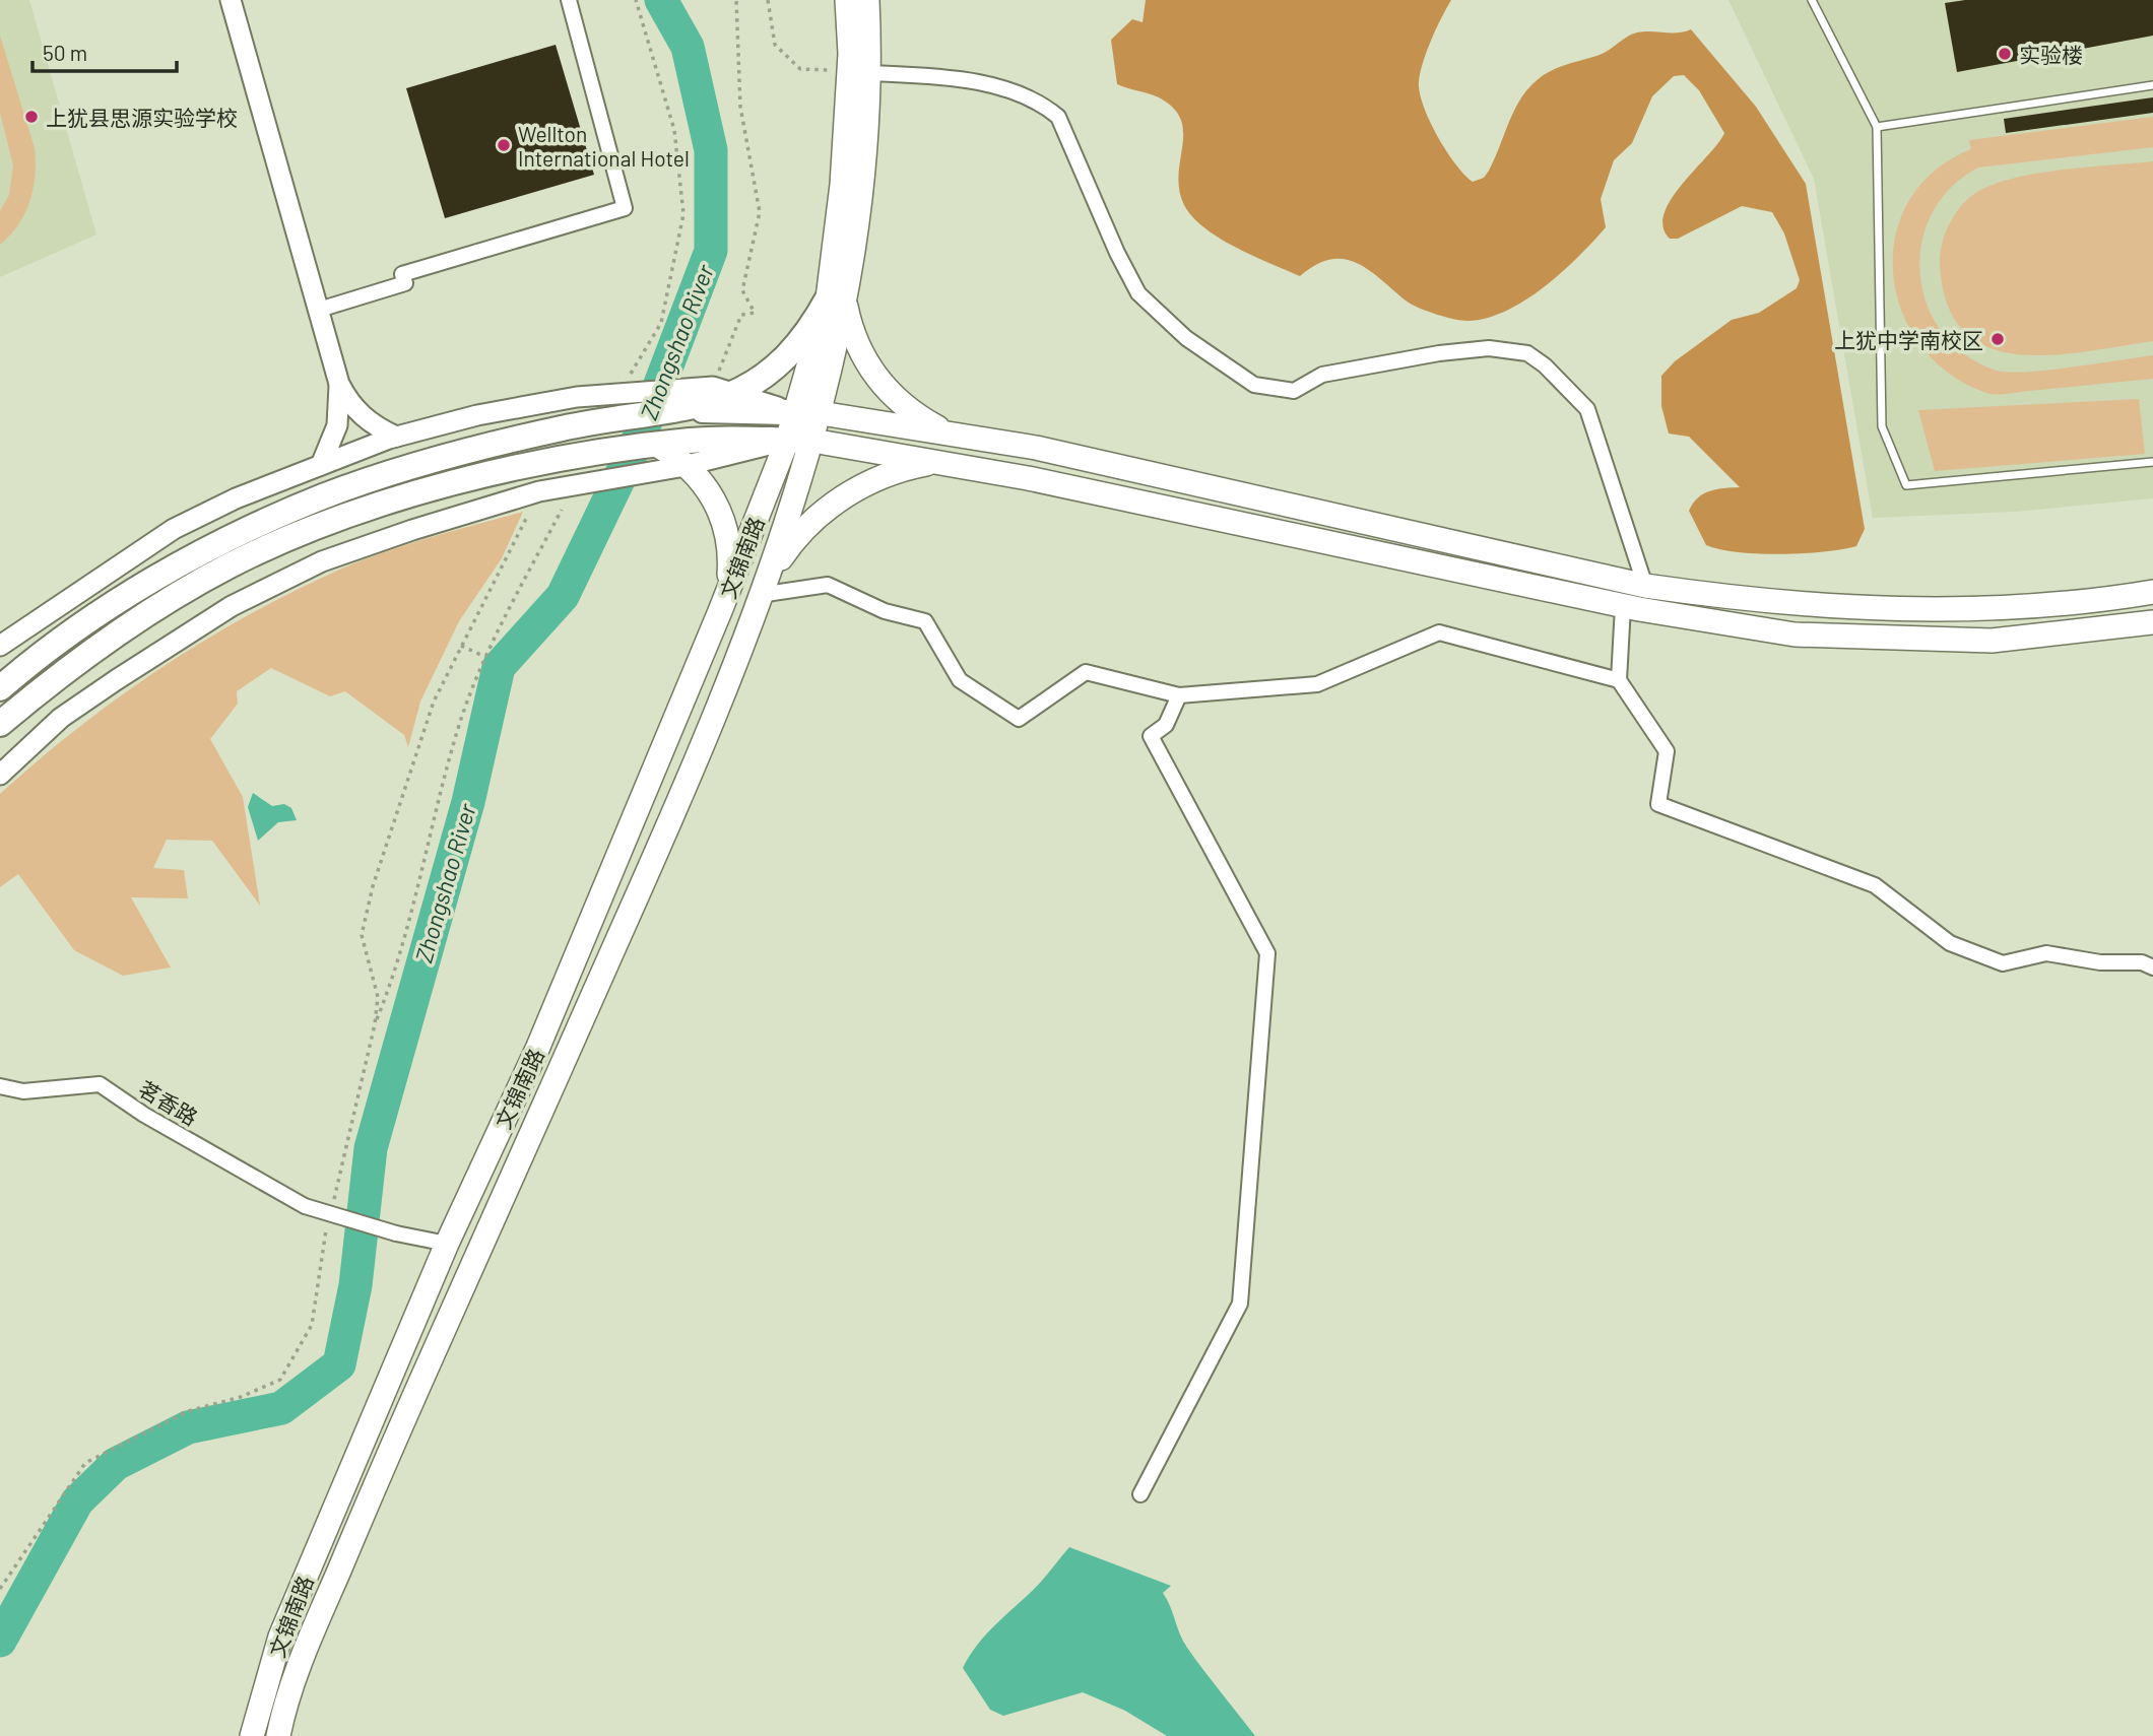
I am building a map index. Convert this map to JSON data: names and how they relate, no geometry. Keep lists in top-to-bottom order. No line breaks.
{"streets":{"main road":["文锦南路"],"street":["茗香路"]},"crossings":[["文锦南路","茗香路"]],"water":["Zhongshao River"],"places":["实验楼","上犹县思源实验学校","Wellton International Hotel","上犹中学南校区"],"scale_bar":"50 m"}
